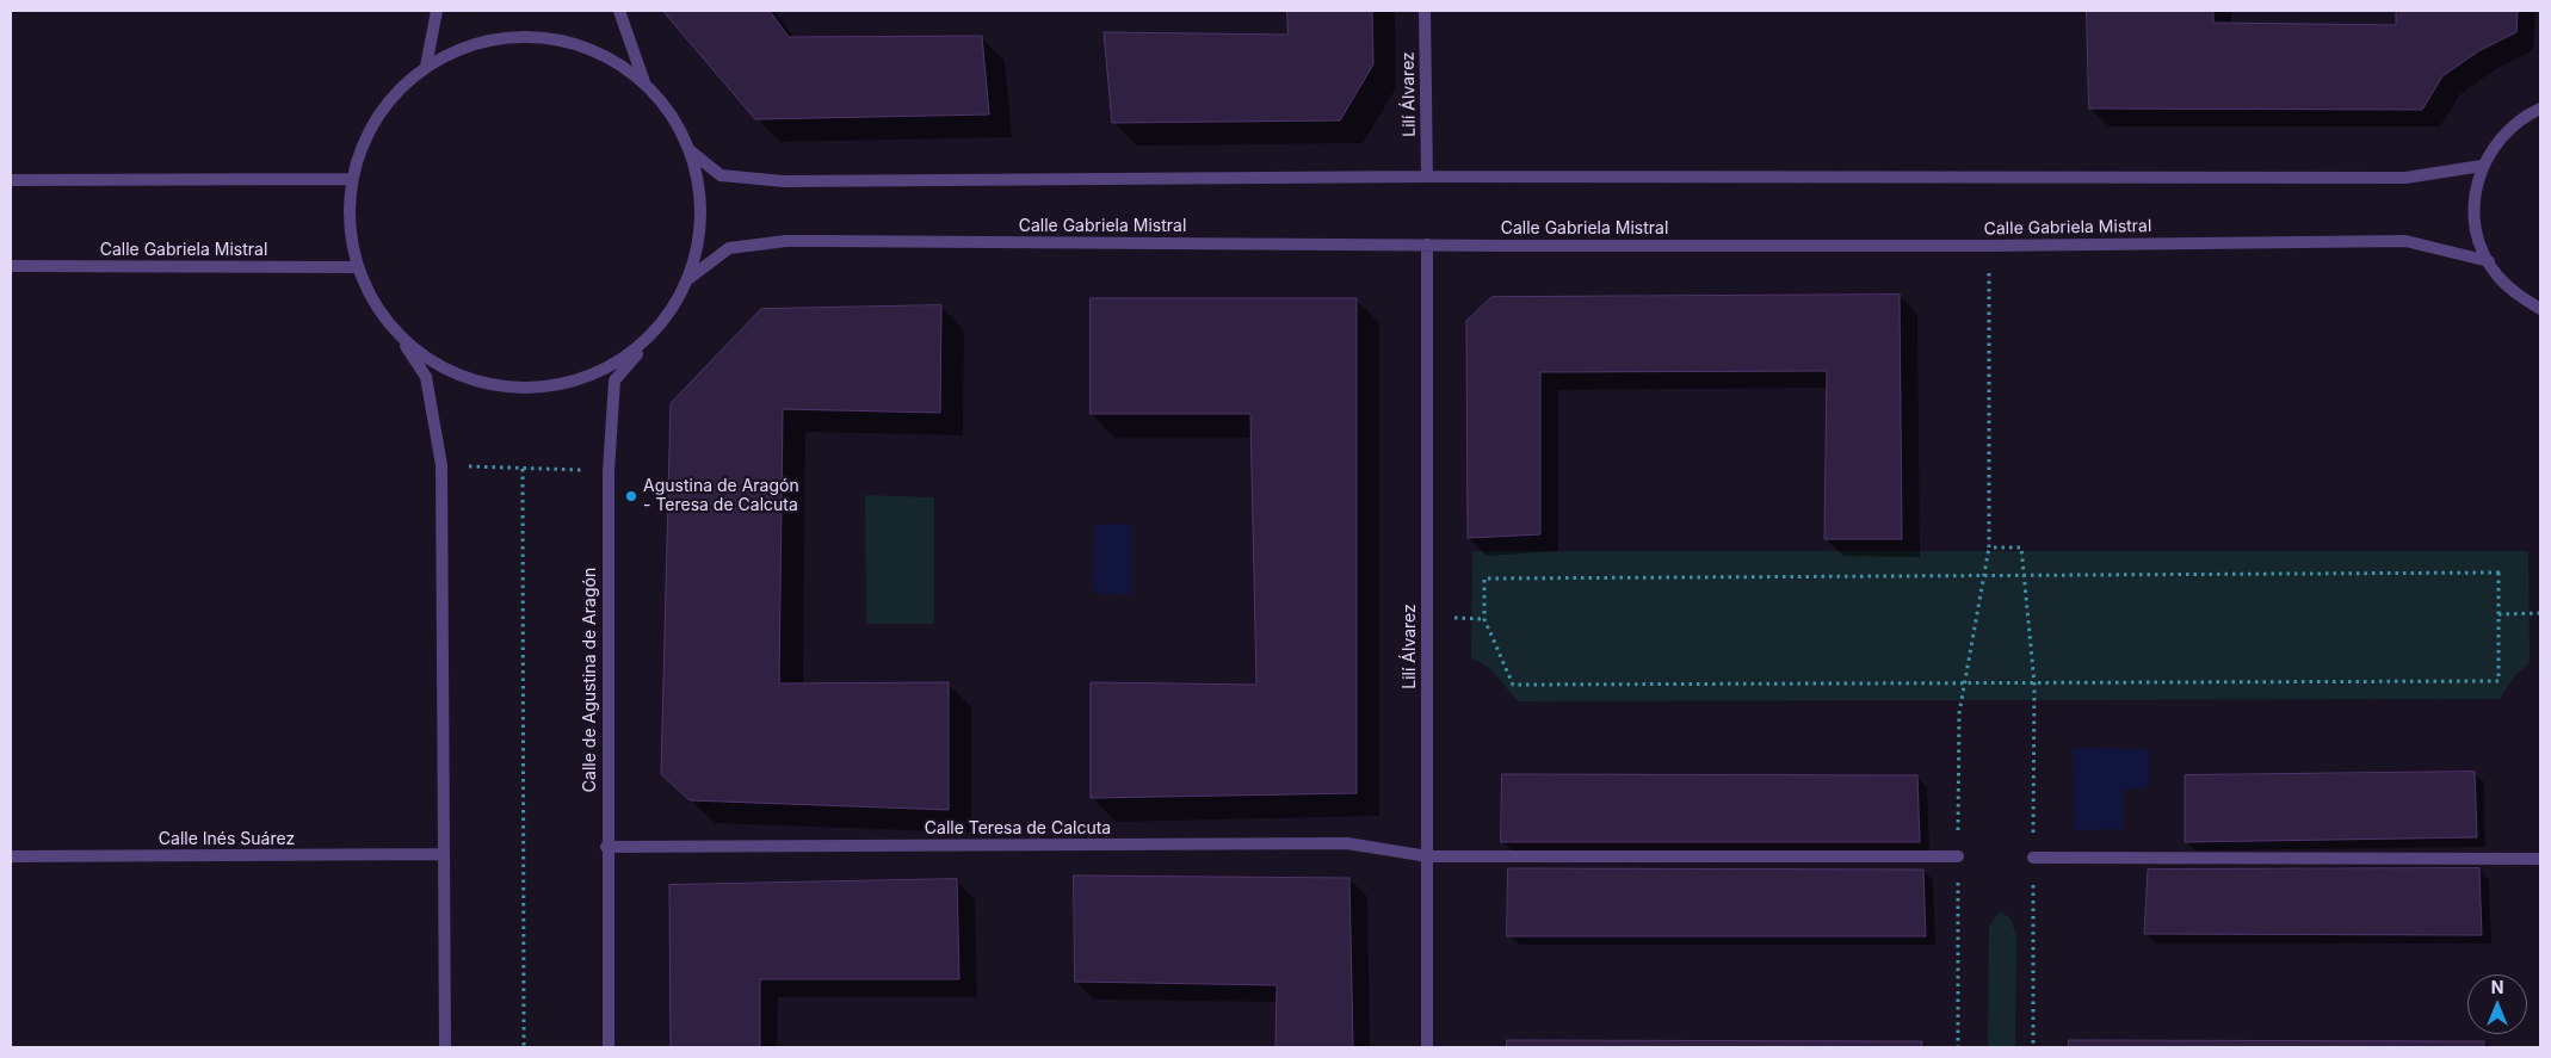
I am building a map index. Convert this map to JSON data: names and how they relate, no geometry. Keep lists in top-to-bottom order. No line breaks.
{"streets":{"street":["Lilí Álvarez","Calle Gabriela Mistral","Calle de Agustina de Aragón","Calle Teresa de Calcuta","Calle Inés Suárez"]},"crossings":[["Lilí Álvarez","Calle Gabriela Mistral"],["Lilí Álvarez","Calle Teresa de Calcuta"],["Calle de Agustina de Aragón","Calle Teresa de Calcuta"]],"places":["Agustina de Aragón - Teresa de Calcuta"],"north":"top"}
